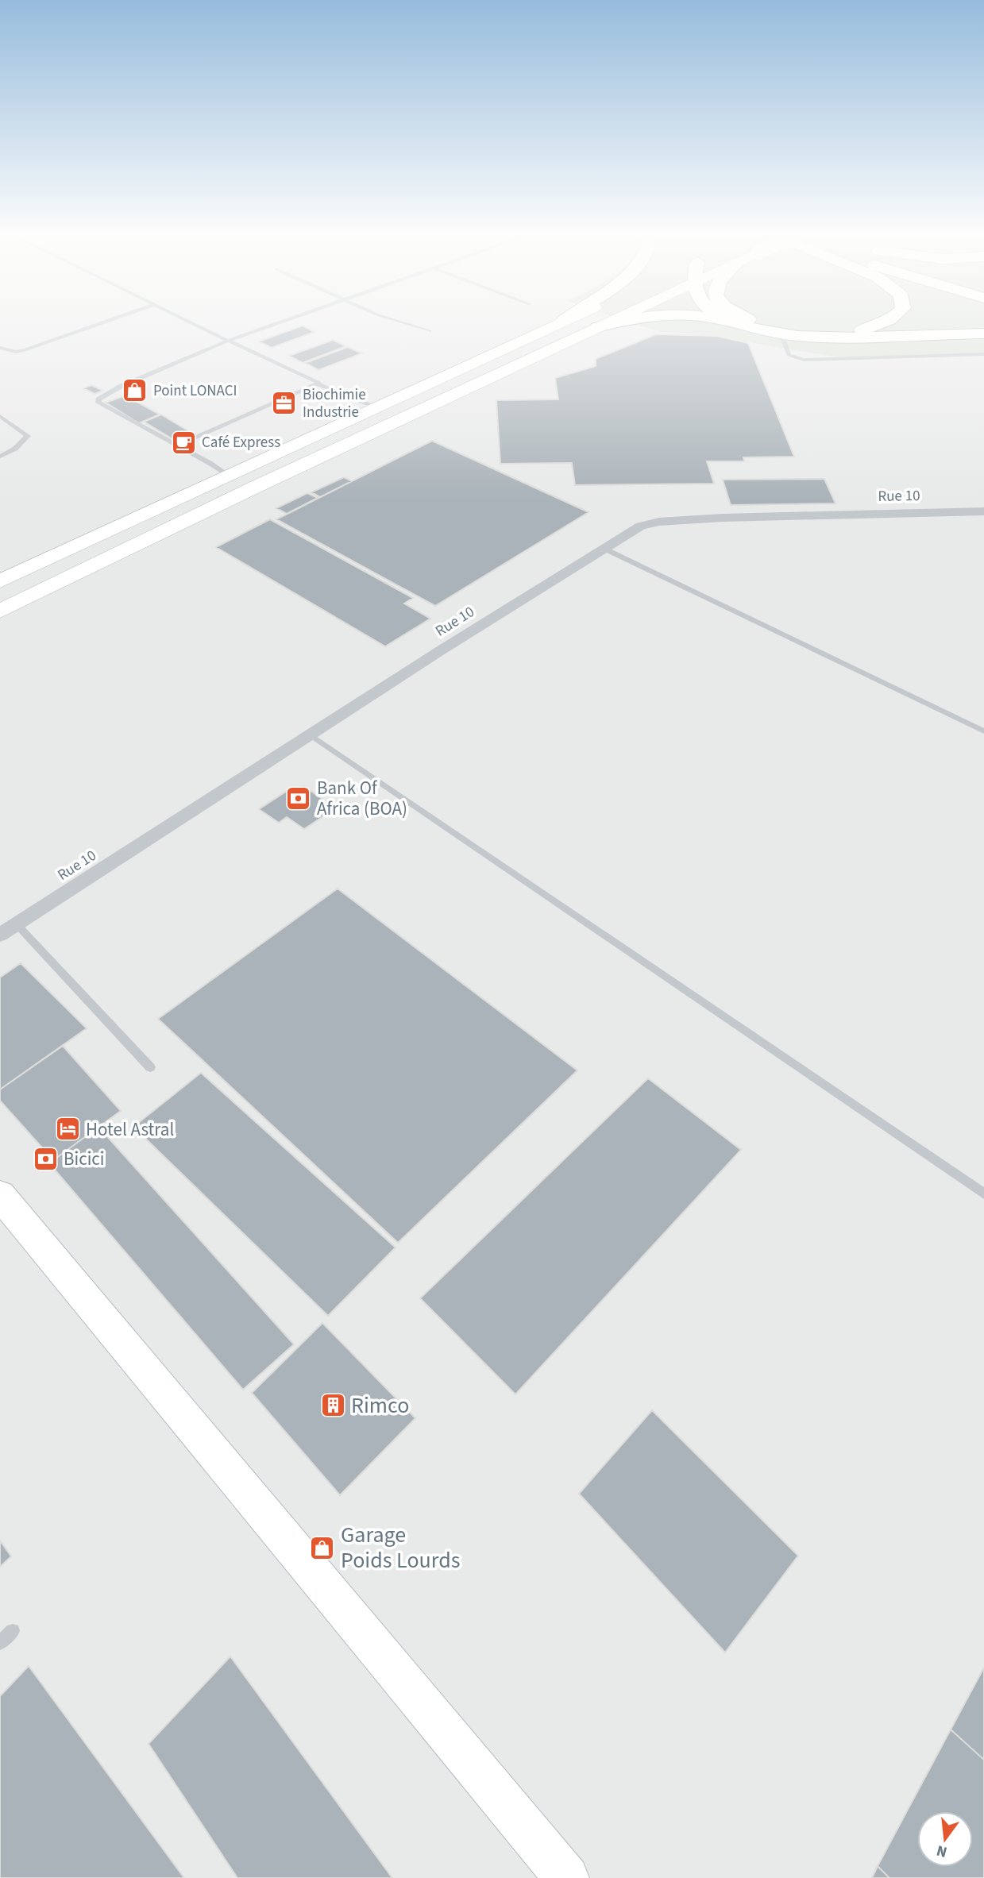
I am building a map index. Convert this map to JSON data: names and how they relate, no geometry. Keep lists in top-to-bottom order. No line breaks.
{"streets":{"street":["Rue 10"]},"places":{"shop":["Point LONACI","Garage Poids Lourds"],"office":["Biochimie Industrie"],"cafe":["Café Express"],"bank":["Bank Of Africa (BOA)","Bicici"],"hotel":["Hotel Astral"],"building":["Rimco"]},"north":"bottom"}
